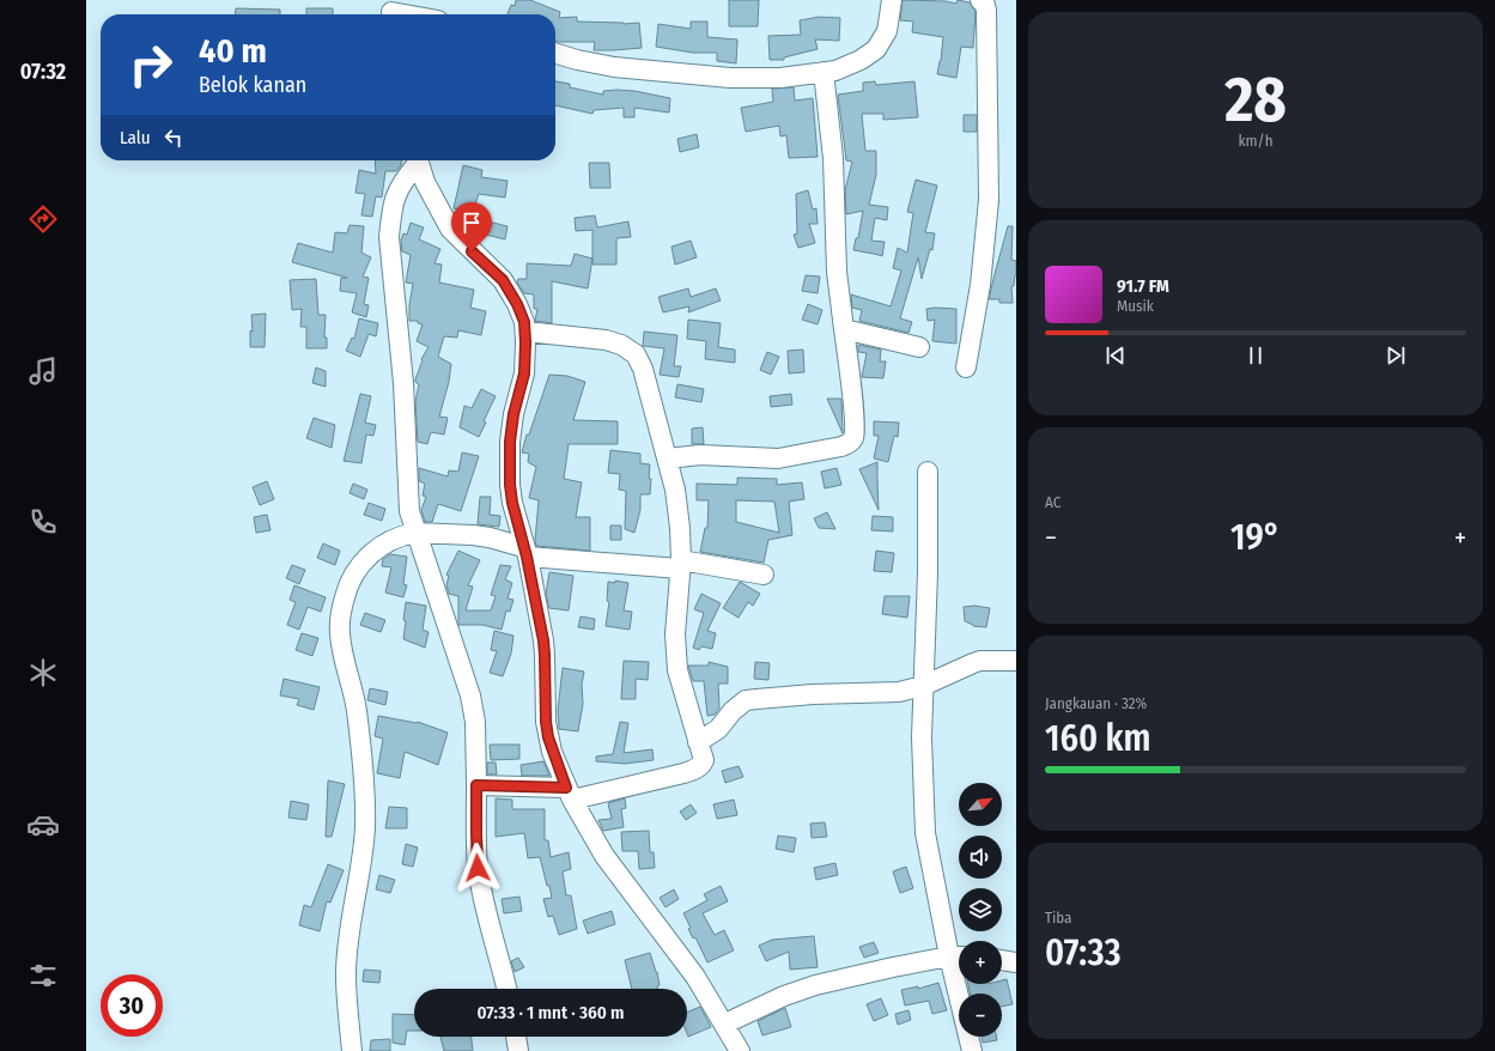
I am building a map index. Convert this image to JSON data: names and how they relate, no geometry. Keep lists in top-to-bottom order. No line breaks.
{"north":"top right","page":{"tabs":"07:32","tile":[["28","km/h"],"AC",["Jangkauan · 32%","160 km"],["Tiba","07:33"]],"turn":["40 m","Belok kanan"],"then":"Lalu","song":["91.7 FM","Musik"],"heat":["−","19°","+"],"map_buttons":["+","−"],"limit":"30","trip":"07:33 · 1 mnt · 360 m"}}
